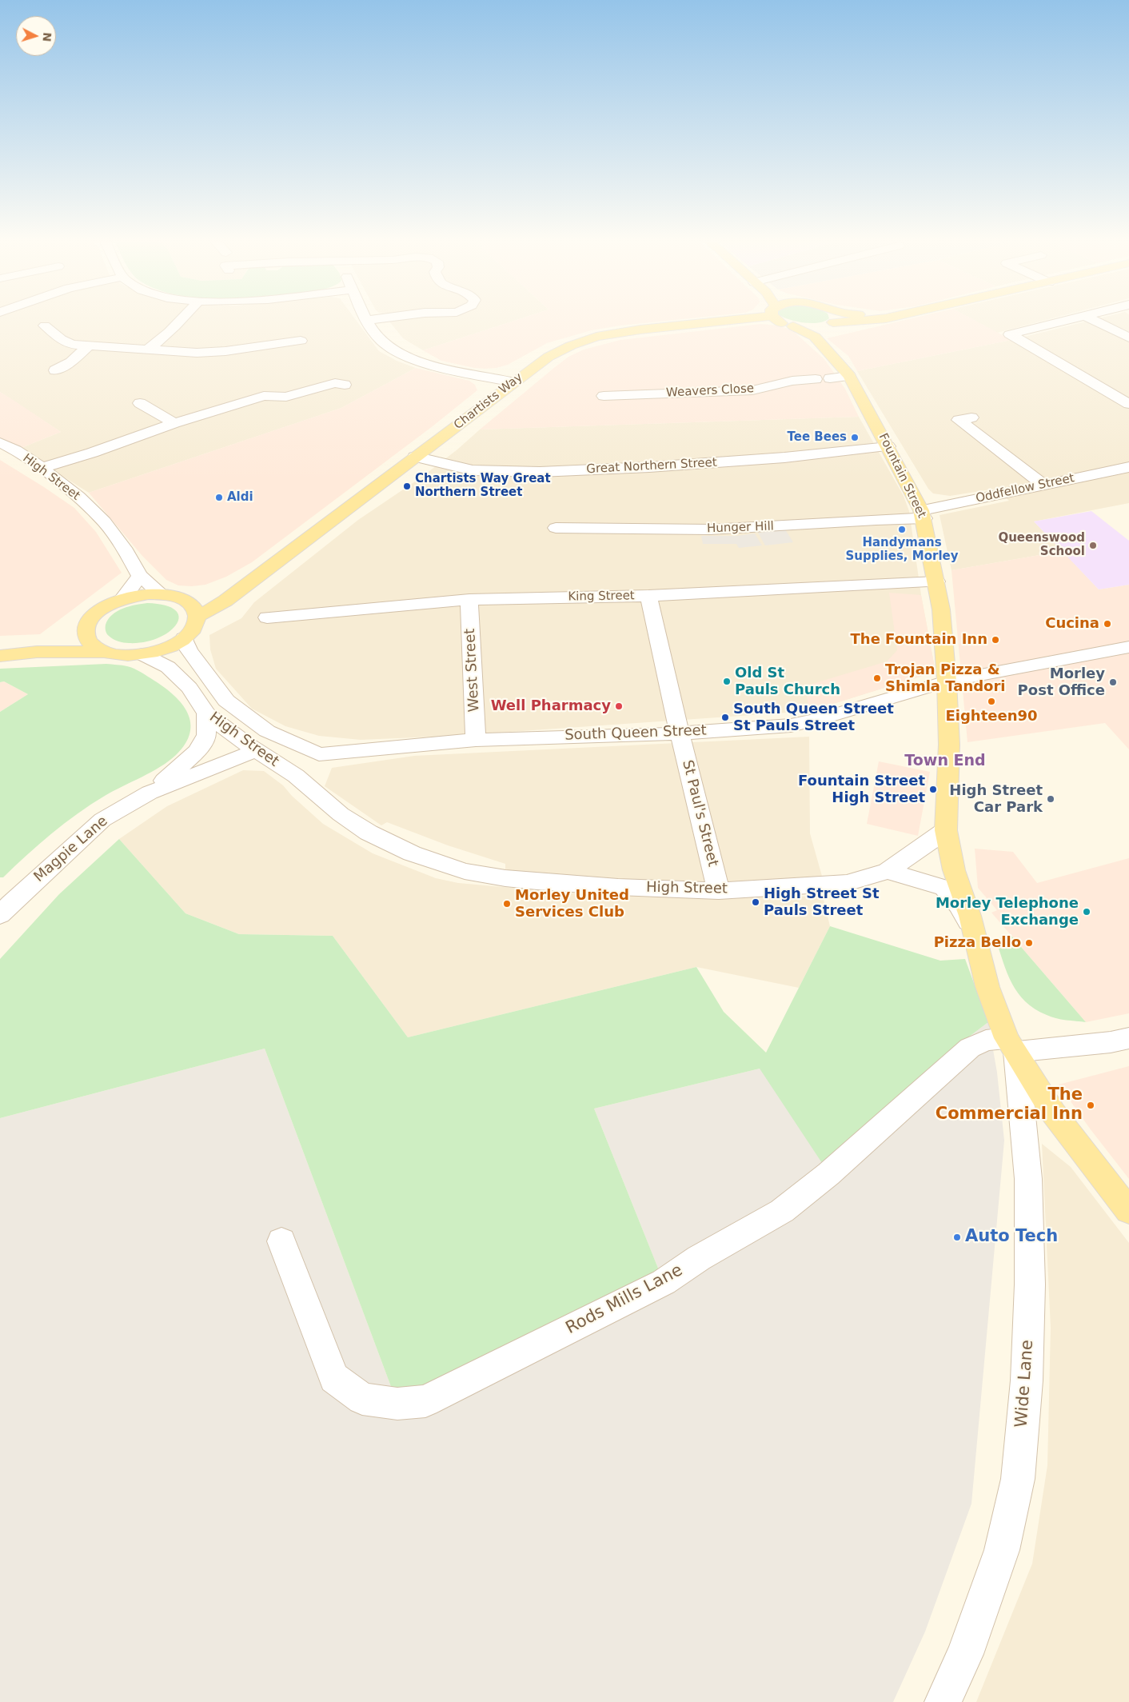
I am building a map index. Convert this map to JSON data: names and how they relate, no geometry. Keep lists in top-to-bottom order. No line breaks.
{"streets":{"main road":["Chartists Way","Fountain Street"],"street":["Weavers Close","Great Northern Street","High Street","Oddfellow Street","Hunger Hill","King Street","West Street","South Queen Street","St Paul's Street","Magpie Lane","Rods Mills Lane","Wide Lane"]},"crossings":[["Chartists Way","Great Northern Street"],["Chartists Way","High Street"],["Great Northern Street","Fountain Street"],["Fountain Street","High Street"],["Fountain Street","Oddfellow Street"],["Fountain Street","Hunger Hill"],["Fountain Street","King Street"],["Fountain Street","South Queen Street"],["Fountain Street","Rods Mills Lane"],["Fountain Street","Wide Lane"],["High Street","South Queen Street"],["High Street","St Paul's Street"],["High Street","Magpie Lane"],["Oddfellow Street","Hunger Hill"],["King Street","West Street"],["King Street","St Paul's Street"],["West Street","South Queen Street"],["South Queen Street","St Paul's Street"],["Rods Mills Lane","Wide Lane"]],"districts":["Town End"],"places":["Tee Bees","Chartists Way Great Northern Street","Aldi","Handymans Supplies, Morley","Queenswood School","Cucina","The Fountain Inn","Trojan Pizza & Shimla Tandori","Old St Pauls Church","Morley Post Office","Eighteen90","Well Pharmacy","South Queen Street St Pauls Street","Fountain Street High Street","High Street Car Park","High Street St Pauls Street","Morley United Services Club","Morley Telephone Exchange","Pizza Bello","The Commercial Inn","Auto Tech"],"north":"right"}
